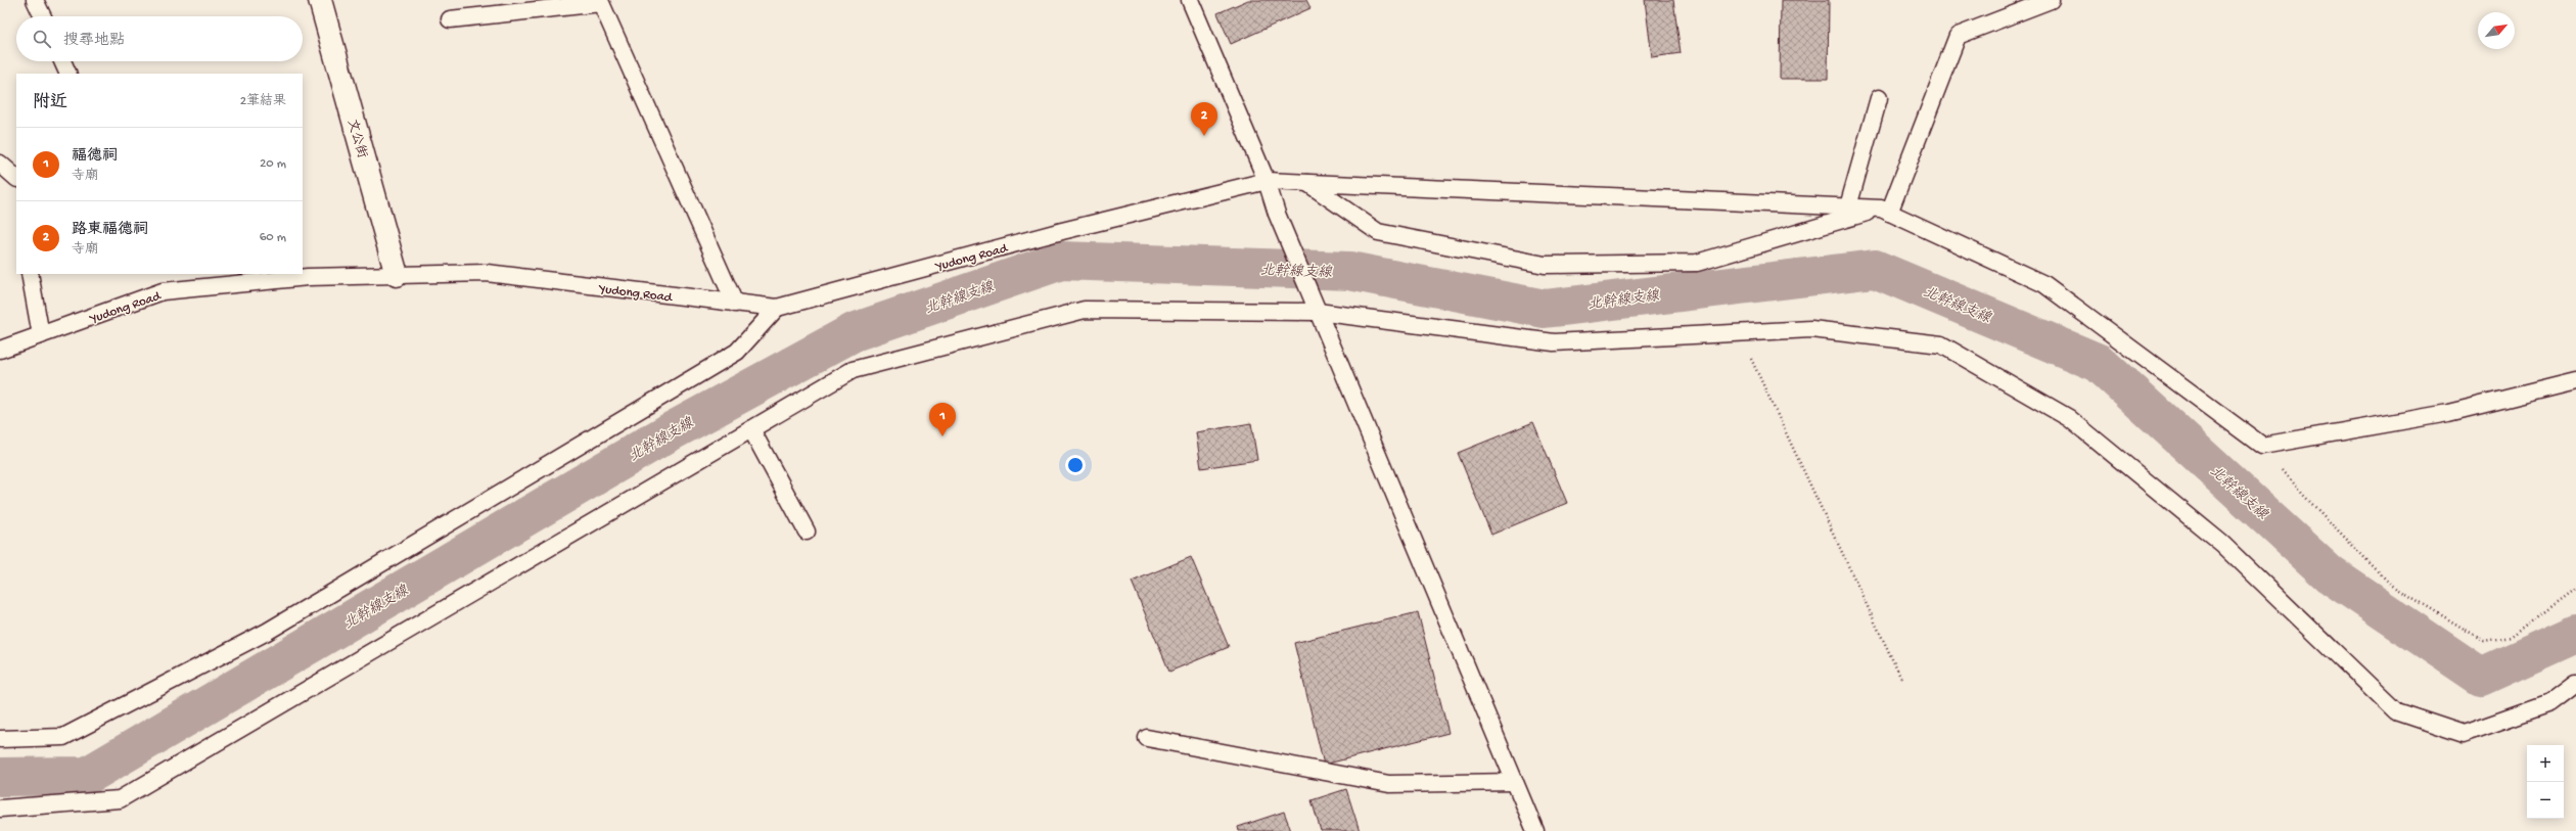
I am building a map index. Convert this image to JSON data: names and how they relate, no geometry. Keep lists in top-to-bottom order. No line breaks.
{"streets":{"street":["文公街"],"lane":["Yudong Road"]},"crossings":[["文公街","Yudong Road"]],"water":["北幹線支線"],"north":"top right","page":{"search":"搜尋地點","heading":["附近","2筆結果"],"pins":["2","1"],"list":[{"mark":"1","name":"福德祠","note":"寺廟","value":"20 m"},{"mark":"2","name":"路東福德祠","note":"寺廟","value":"60 m"}],"map_buttons":["+","−"]}}
